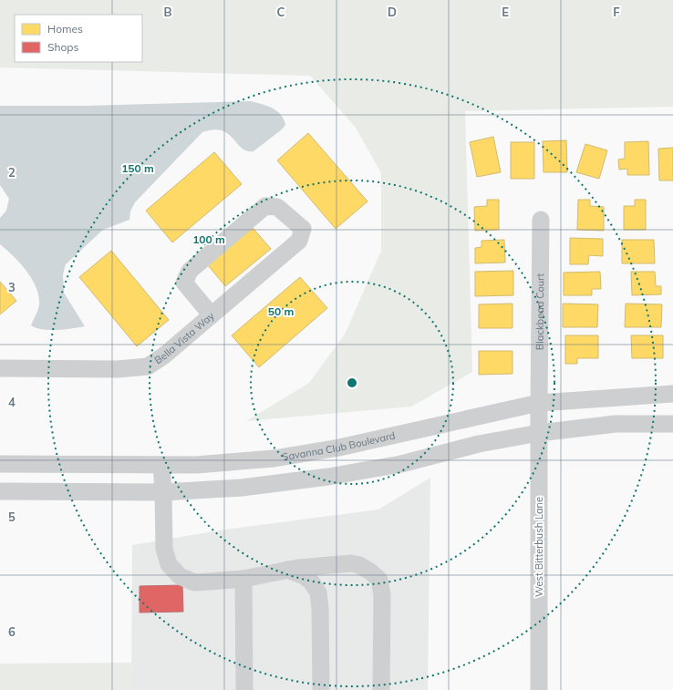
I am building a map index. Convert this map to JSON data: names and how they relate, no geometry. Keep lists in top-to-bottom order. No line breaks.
{"streets":{"street":["Blackbead Court","Bella Vista Way","Savanna Club Boulevard","West Bitterbush Lane"]},"crossings":[["Blackbead Court","Savanna Club Boulevard"],["Blackbead Court","West Bitterbush Lane"],["Savanna Club Boulevard","West Bitterbush Lane"]],"legend":["Homes","Shops"],"grid":{"columns":["B","C","D","E","F"],"rows":["2","3","4","5","6"]},"rings":["150 m","100 m","50 m"]}
